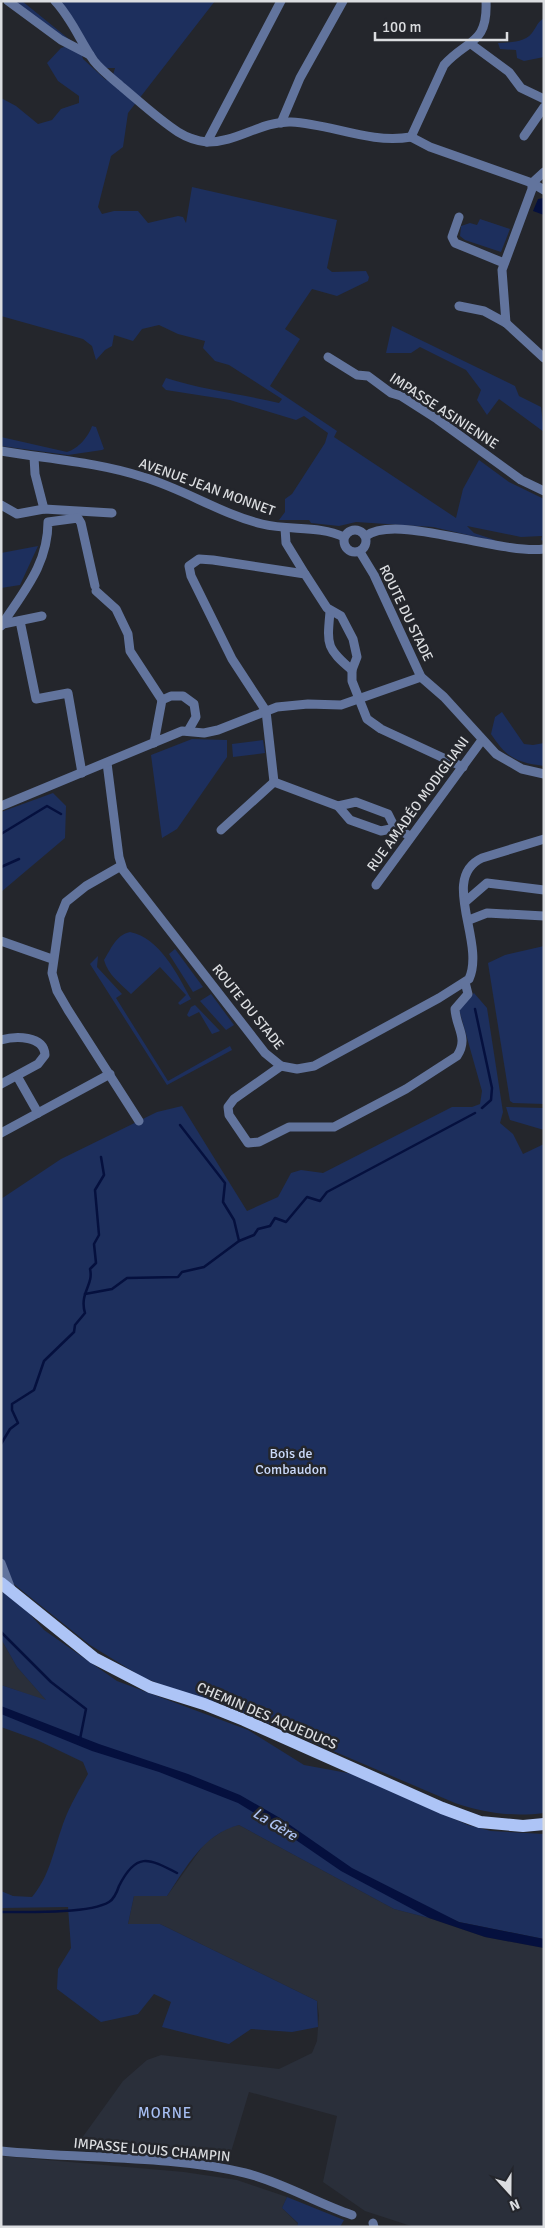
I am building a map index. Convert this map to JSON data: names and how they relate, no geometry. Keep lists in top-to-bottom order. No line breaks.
{"streets":{"main road":["CHEMIN DES AQUEDUCS"],"street":["IMPASSE ASINIENNE","AVENUE JEAN MONNET","ROUTE DU STADE","RUE AMADÉO MODIGLIANI","IMPASSE LOUIS CHAMPIN"]},"crossings":[["AVENUE JEAN MONNET","ROUTE DU STADE"],["ROUTE DU STADE","RUE AMADÉO MODIGLIANI"]],"districts":["MORNE"],"water":["La Gère"],"parks":["Bois de Combaudon"],"scale_bar":"100 m","north":"bottom"}
